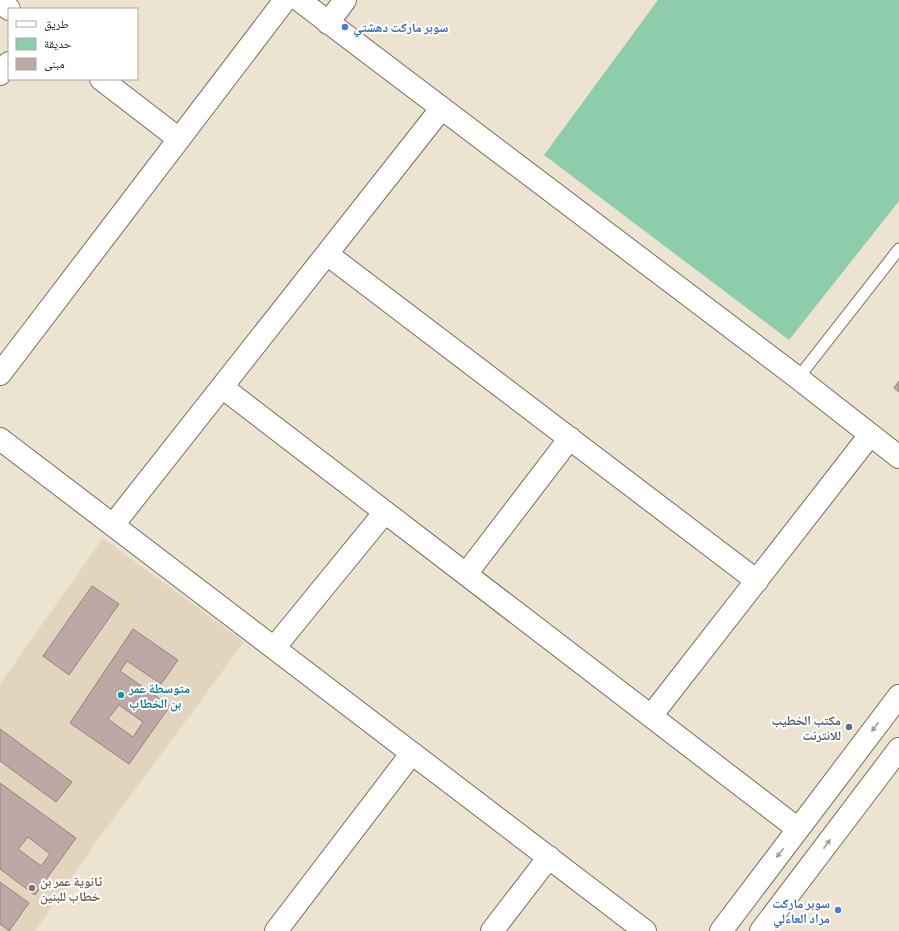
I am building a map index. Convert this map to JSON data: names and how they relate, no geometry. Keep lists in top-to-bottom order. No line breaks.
{"places":["سوبر ماركت دهشتي","متوسطة عمر بن الخطاب","مكتب الخطيب للانترنت","ثانوية عمر بن خطاب للبنين","سوبر ماركت مراد العاءلي"],"legend":["طريق","حديقة","مبنى"]}
